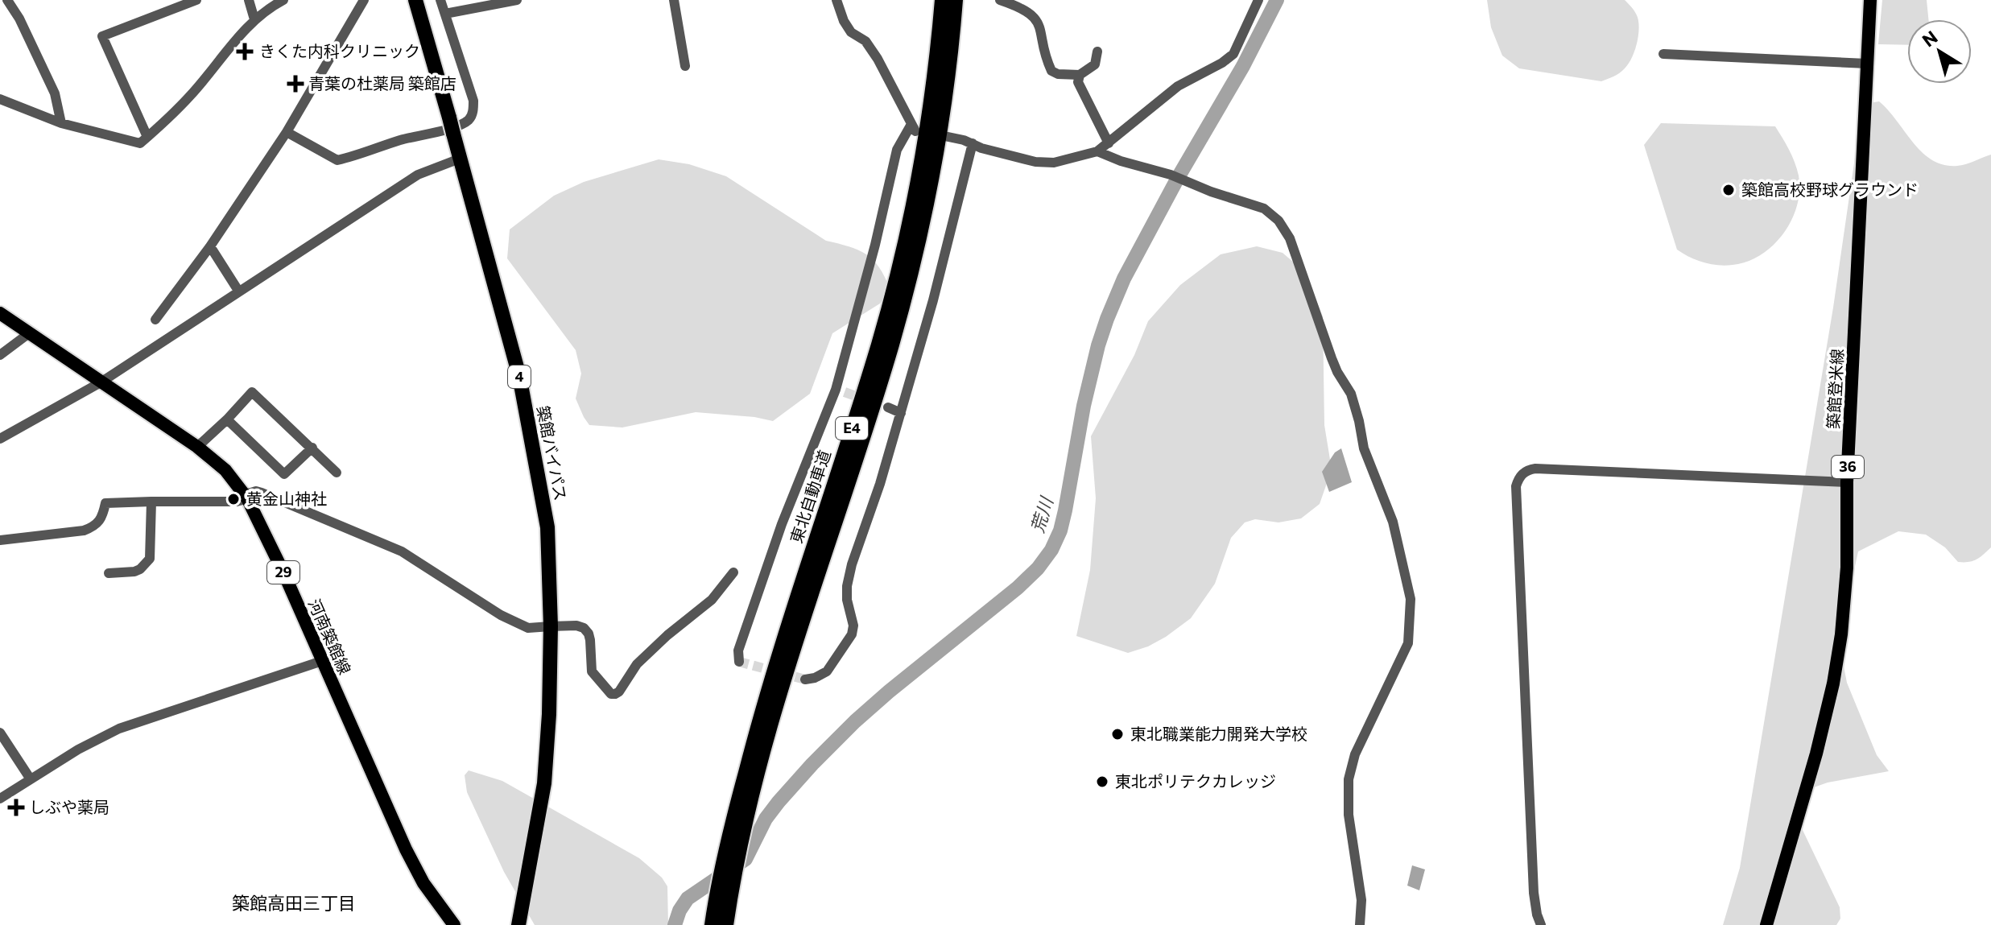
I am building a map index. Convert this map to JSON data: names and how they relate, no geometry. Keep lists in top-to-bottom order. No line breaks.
{"streets":{"highway":["4","E4","築館バイパス","東北自動車道"],"main road":["築館登米線","36","29","河南築館線"]},"districts":["築館高田三丁目"],"water":["荒川"],"places":{"health":["きくた内科クリニック","青葉の杜薬局 築館店","しぶや薬局"],"other":["築館高校野球グラウンド","黄金山神社","東北職業能力開発大学校","東北ポリテクカレッジ"]},"north":"top left"}
